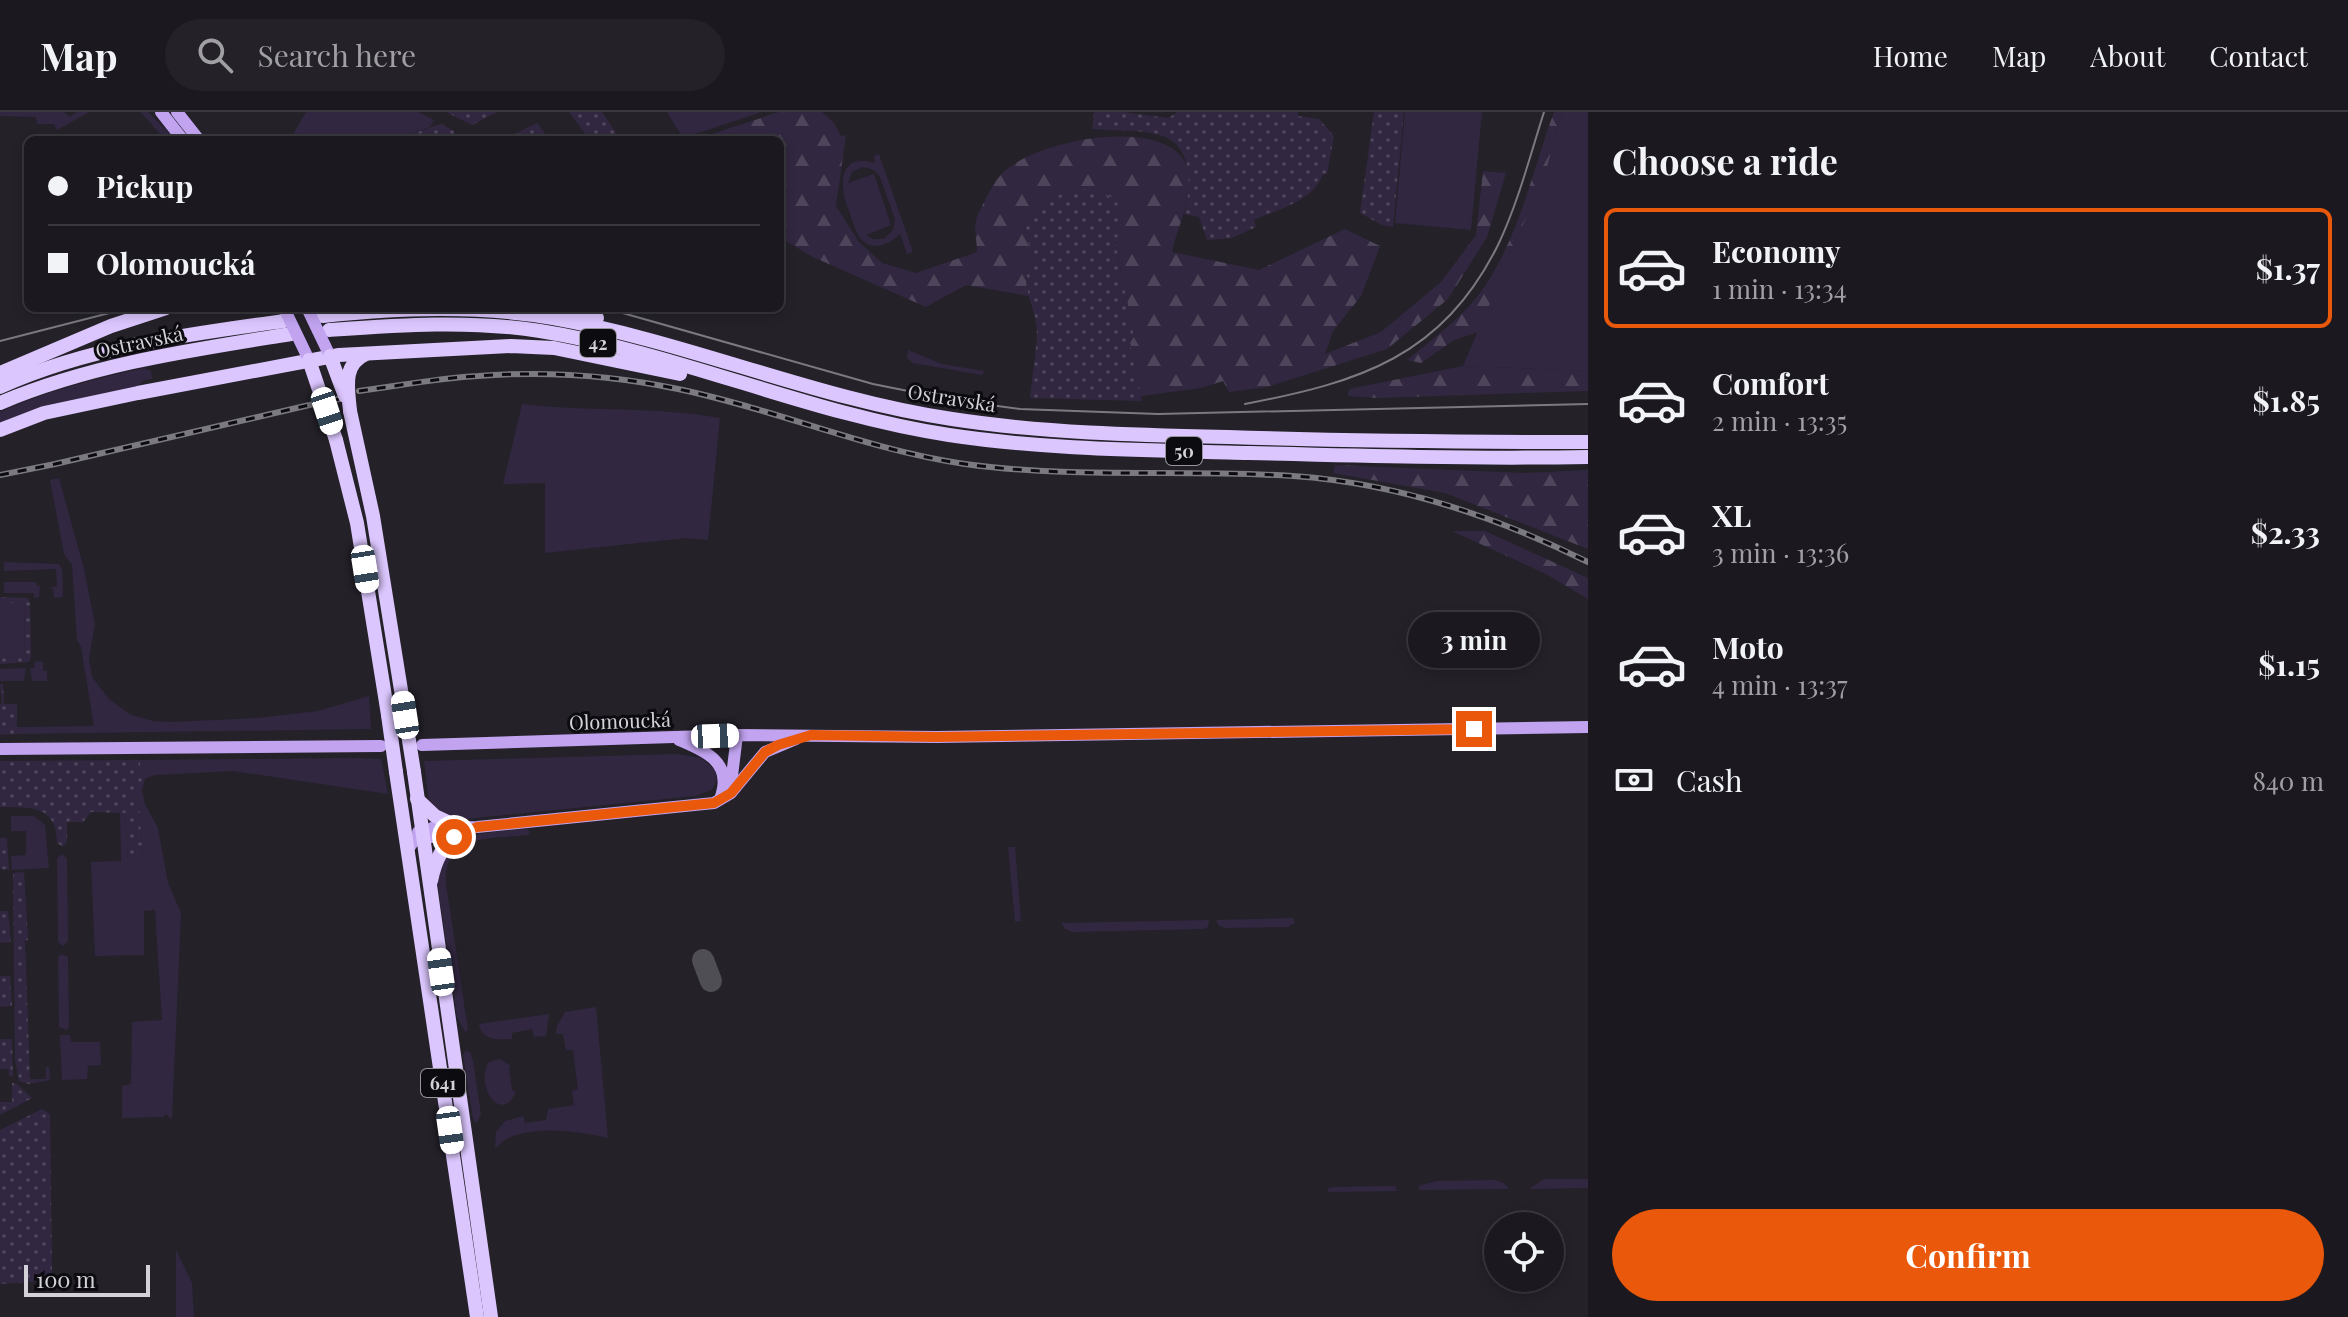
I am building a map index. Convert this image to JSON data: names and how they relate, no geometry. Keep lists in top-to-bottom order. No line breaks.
{"streets":{"highway":["Ostravská","42","50","641"],"main road":["Olomoucká"]},"crossings":[["Ostravská","42"],["42","641"]],"scale_bar":"100 m","page":{"header":"Map","search":"Search here","nav":["Home","Map","About","Contact"],"heading":"Choose a ride","banner":["Pickup","Olomoucká"],"list":[{"name":"Economy","note":"1 min · 13:34","value":"$1.37"},{"name":"Comfort","note":"2 min · 13:35","value":"$1.85"},{"name":"XL","note":"3 min · 13:36","value":"$2.33"},{"name":"Moto","note":"4 min · 13:37","value":"$1.15"}],"bubble":"3 min","pay":["Cash","840 m"],"buttons":"Confirm","scale":"100 m"}}
